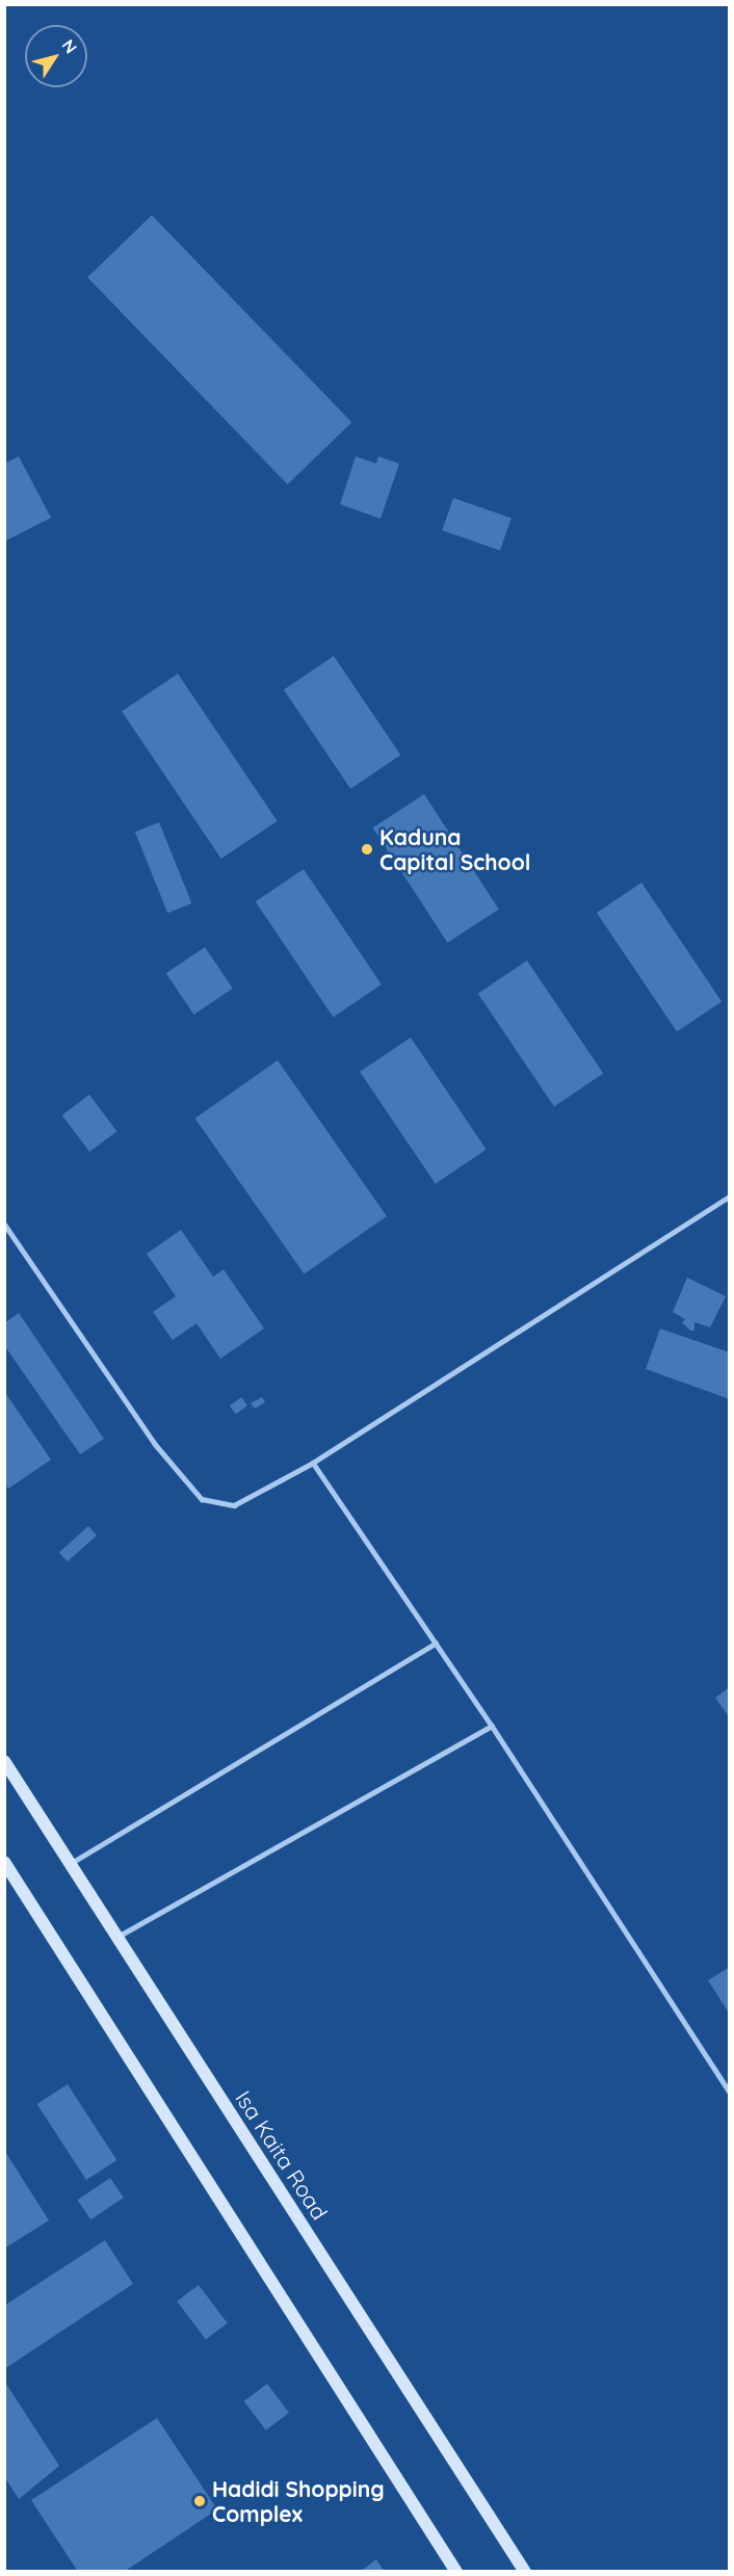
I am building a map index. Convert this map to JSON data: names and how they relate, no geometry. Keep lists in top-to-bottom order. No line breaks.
{"streets":{"main road":["Isa Kaita Road"]},"places":["Kaduna Capital School","Hadidi Shopping Complex"],"north":"top right"}
